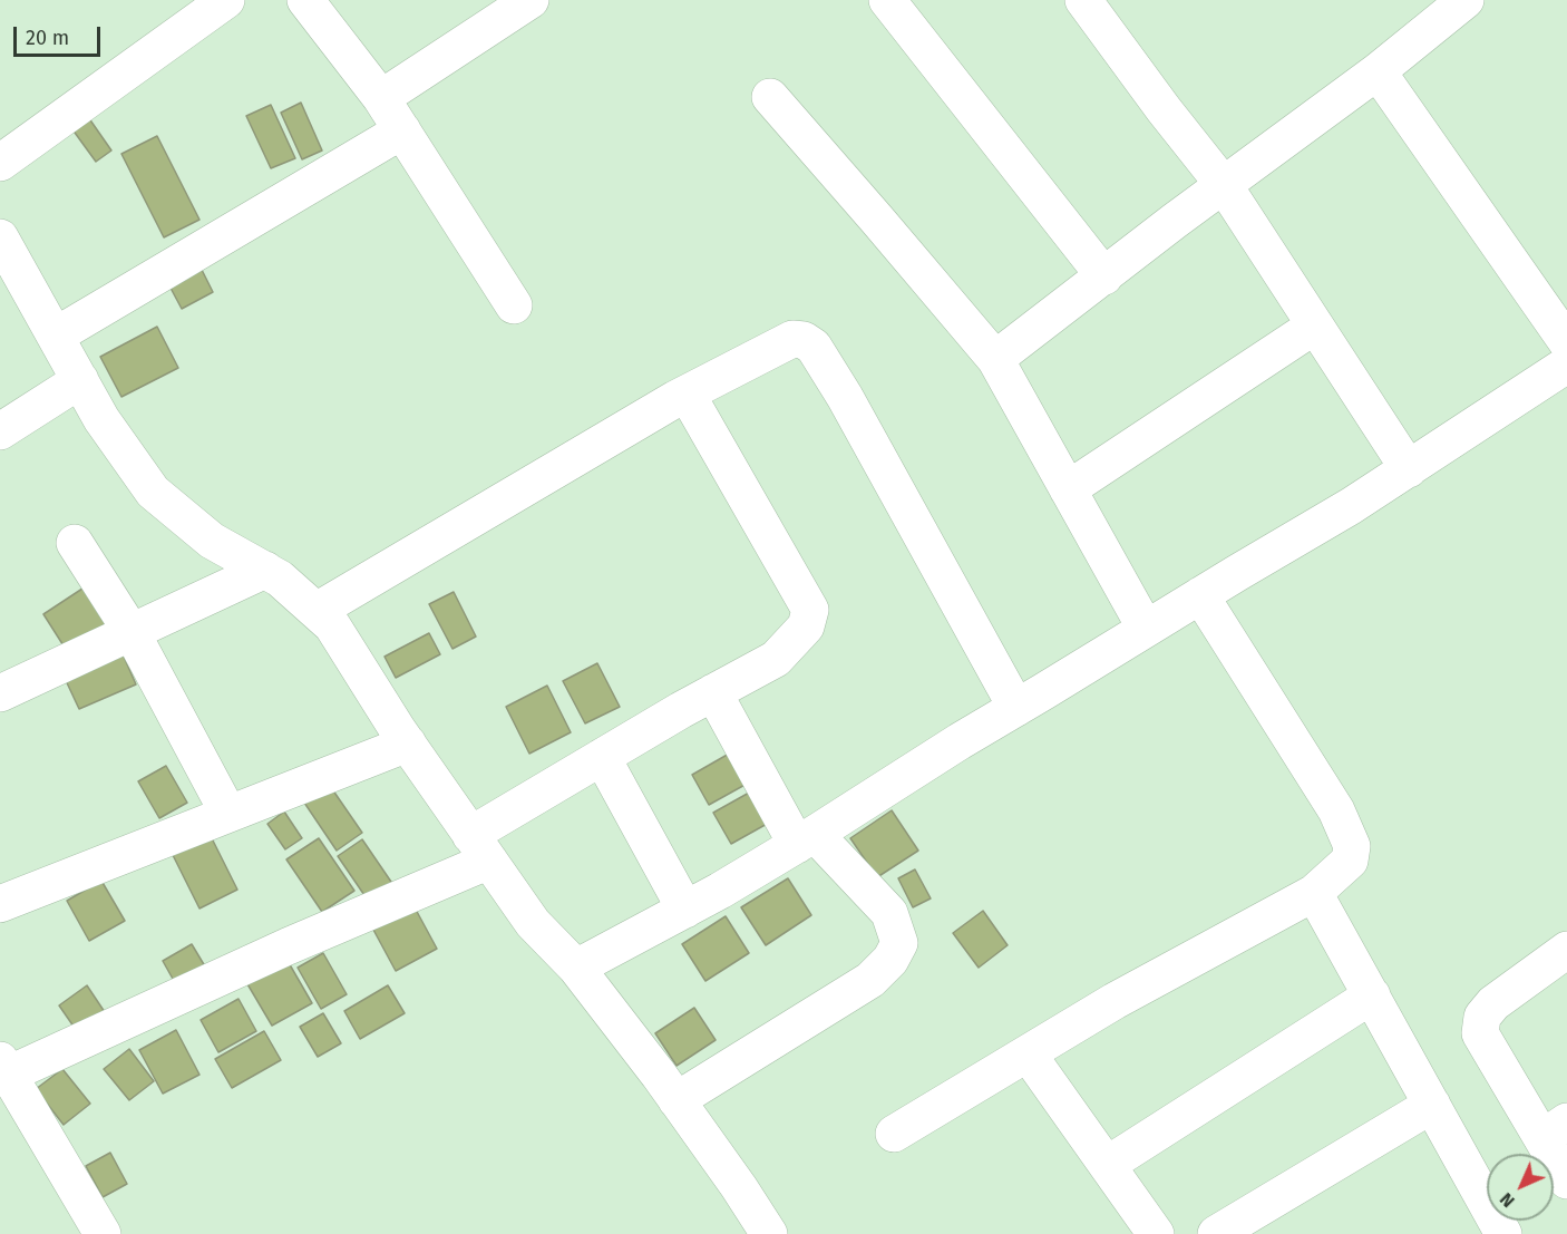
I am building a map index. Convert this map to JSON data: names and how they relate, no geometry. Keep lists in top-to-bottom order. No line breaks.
{"scale_bar":"20 m","north":"bottom left"}
